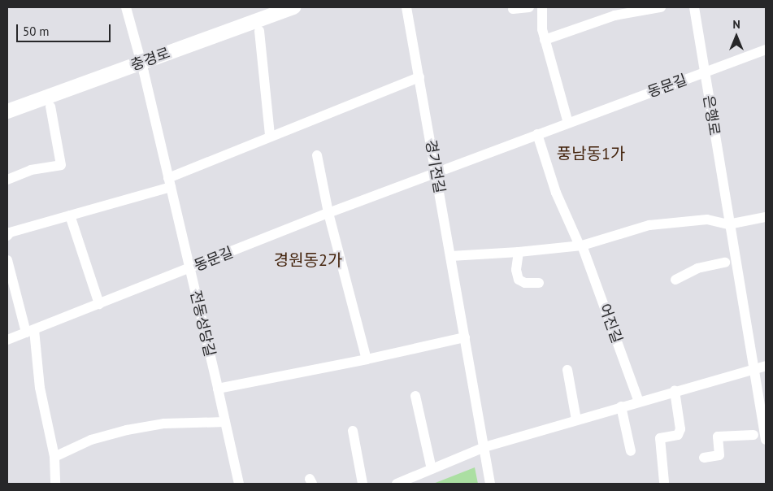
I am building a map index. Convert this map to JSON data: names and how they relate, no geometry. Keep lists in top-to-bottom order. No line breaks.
{"streets":{"street":["충경로","동문길","은행로","경기전길","전동성당길","어진길"]},"crossings":[["충경로","전동성당길"],["동문길","은행로"],["동문길","경기전길"],["동문길","전동성당길"]],"districts":["풍남동1가","경원동2가"],"scale_bar":"50 m","north":"top"}
